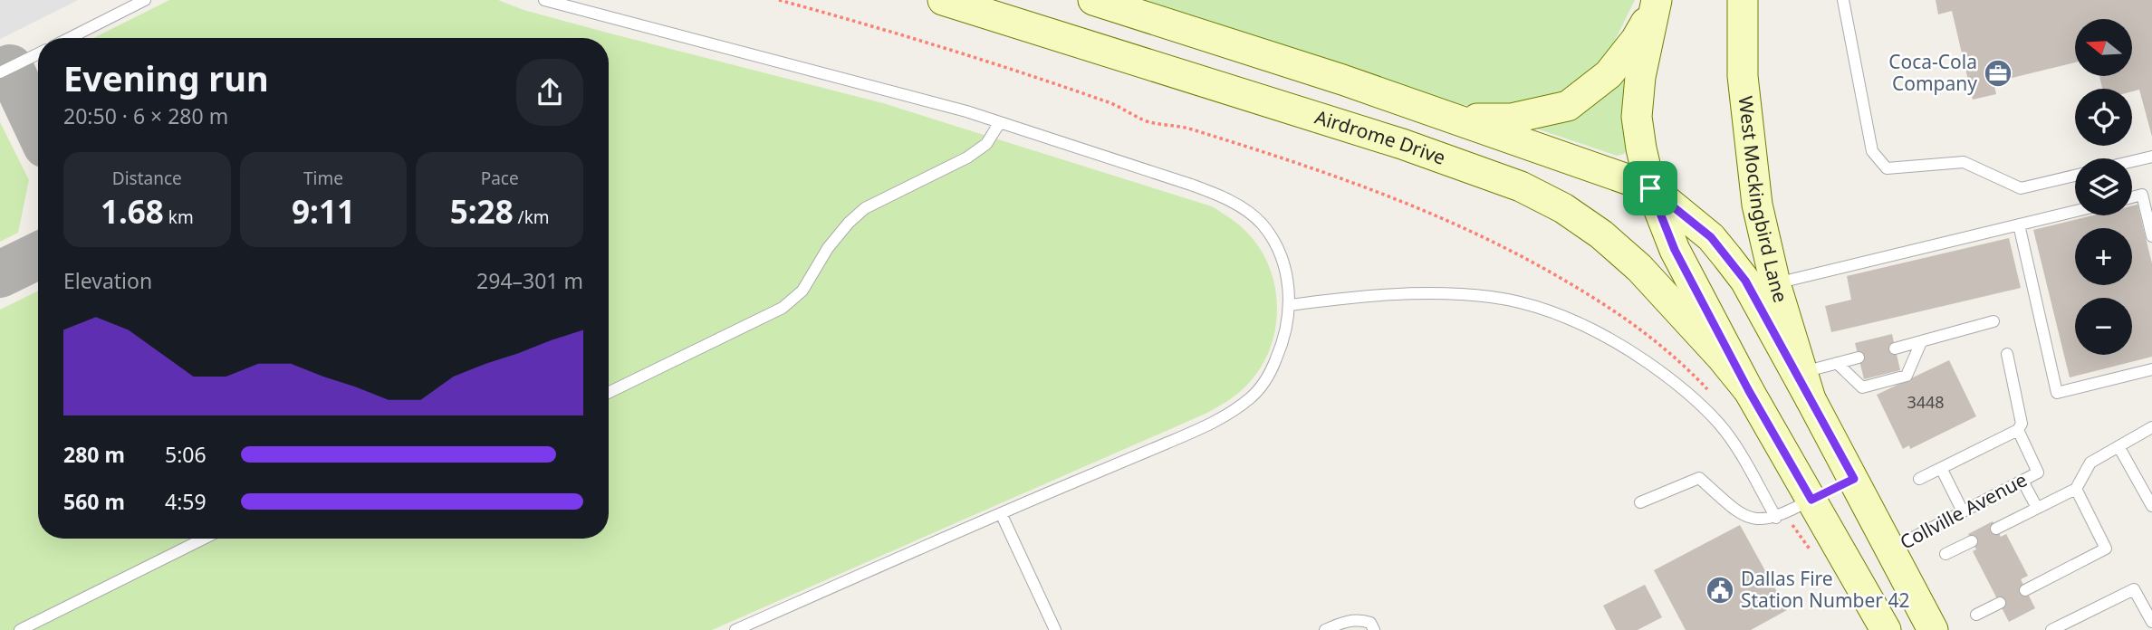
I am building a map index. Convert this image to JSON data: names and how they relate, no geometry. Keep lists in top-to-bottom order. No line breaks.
{"streets":{"main road":["Airdrome Drive","West Mockingbird Lane"],"lane":["Collville Avenue"]},"crossings":[["West Mockingbird Lane","Collville Avenue"]],"places":{"office":["Coca-Cola Company"],"public building":["Dallas Fire Station Number 42"]},"house_numbers":["3448"],"north":"left","page":{"map_buttons":["+","−"],"heading":["Evening run","20:50 · 6 × 280 m"],"stats":[["Distance","1.68 km"],["Time","9:11"],["Pace","5:28 /km"]],"chart":["Elevation","294–301 m"],"list":[{"name":"280 m","note":"5:06"},{"name":"560 m","note":"4:59"}]}}
